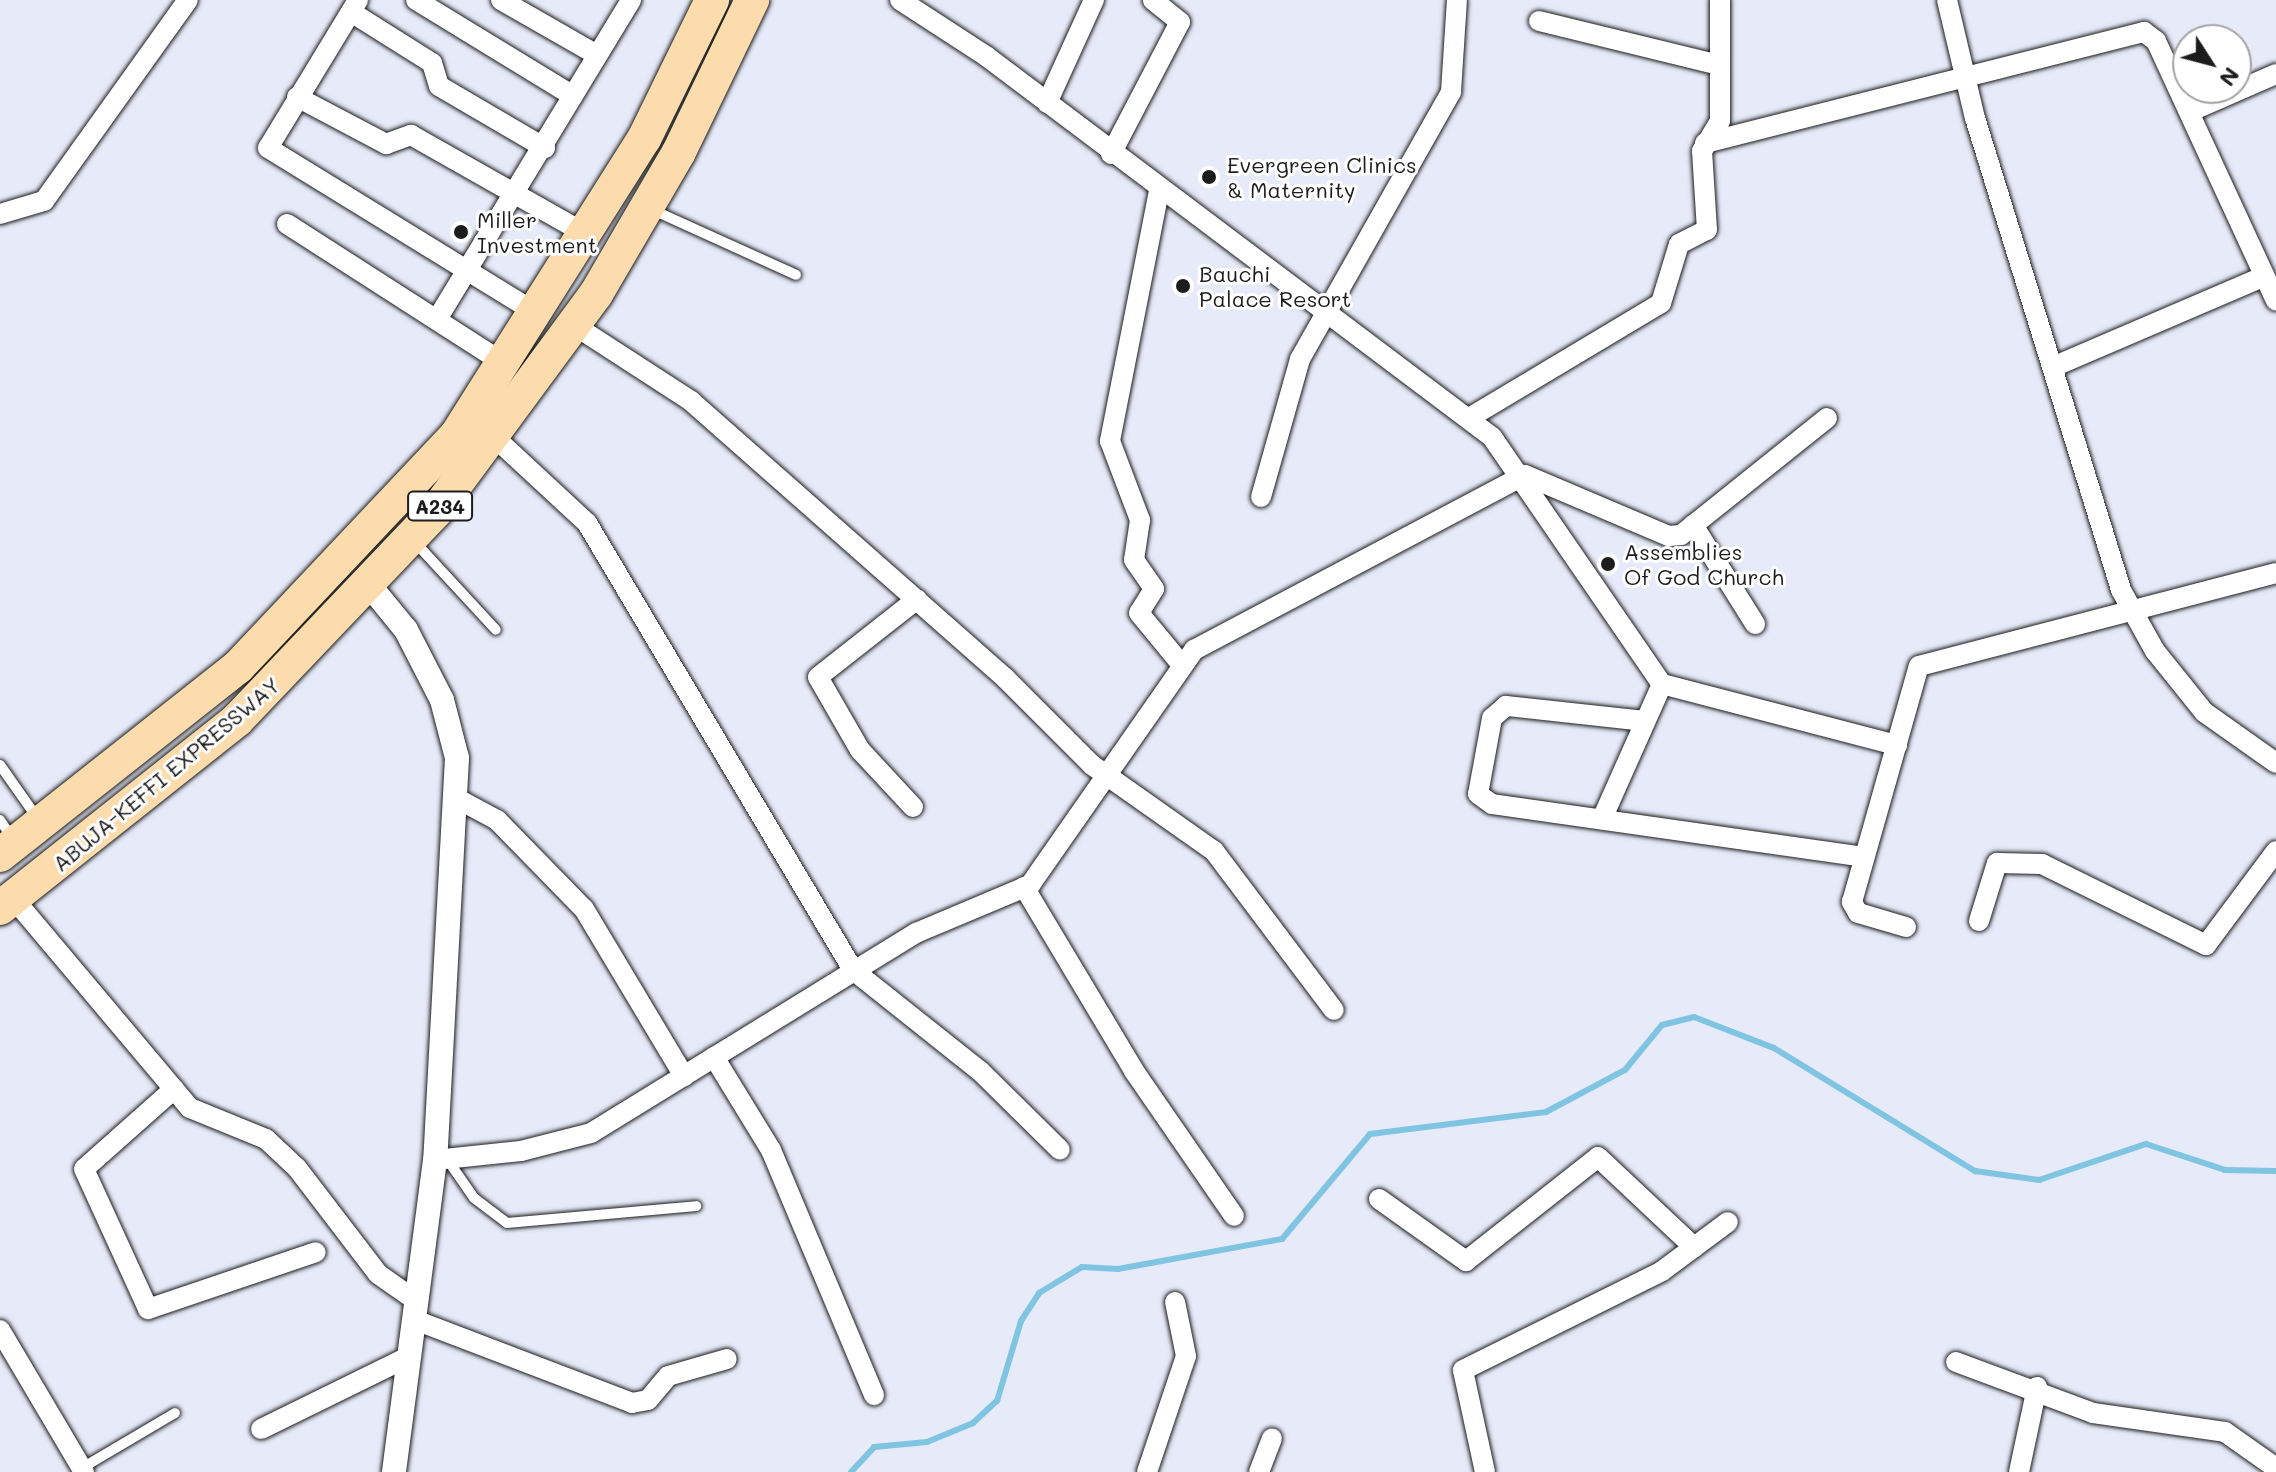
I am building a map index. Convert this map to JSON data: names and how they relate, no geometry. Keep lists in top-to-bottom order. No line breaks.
{"streets":{"highway":["A234","ABUJA-KEFFI EXPRESSWAY"]},"places":["Evergreen Clinics & Maternity","Miller Investment","Bauchi Palace Resort","Assemblies Of God Church"],"north":"bottom right"}
